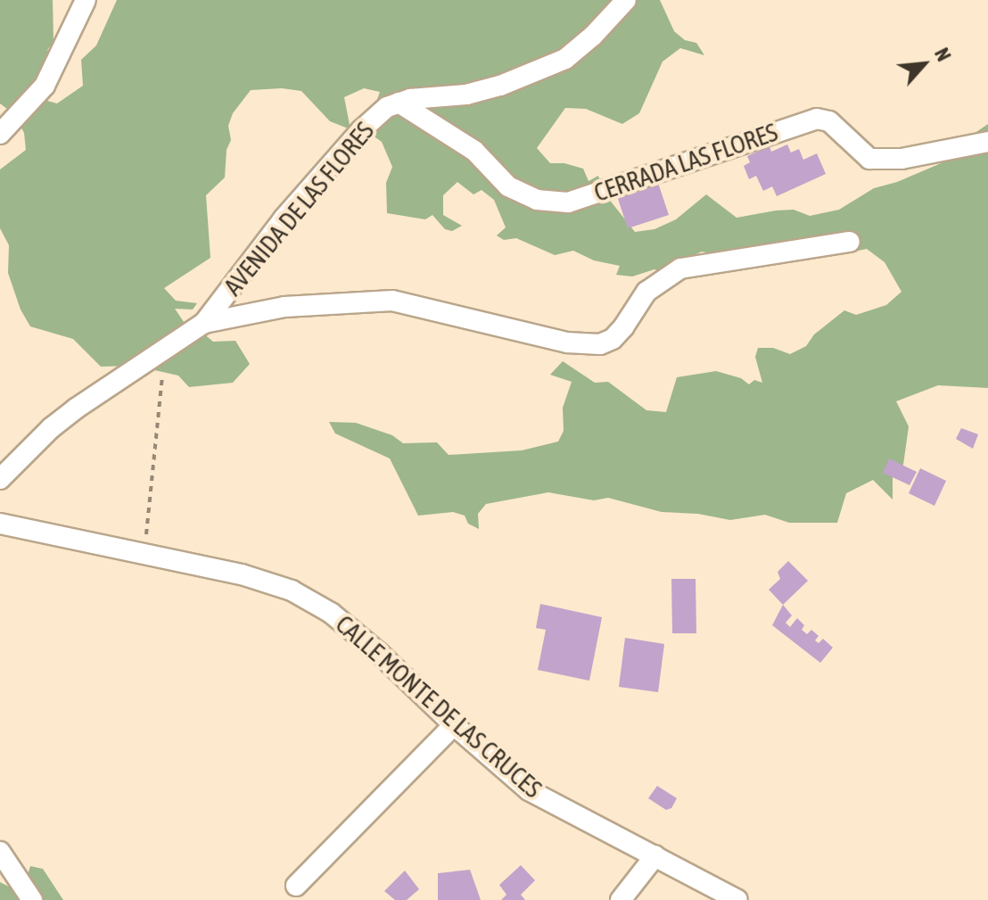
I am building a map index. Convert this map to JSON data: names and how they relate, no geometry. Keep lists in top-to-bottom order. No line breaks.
{"streets":{"street":["CERRADA LAS FLORES","AVENIDA DE LAS FLORES","CALLE MONTE DE LAS CRUCES"]},"crossings":[["CERRADA LAS FLORES","AVENIDA DE LAS FLORES"]],"north":"top right"}
